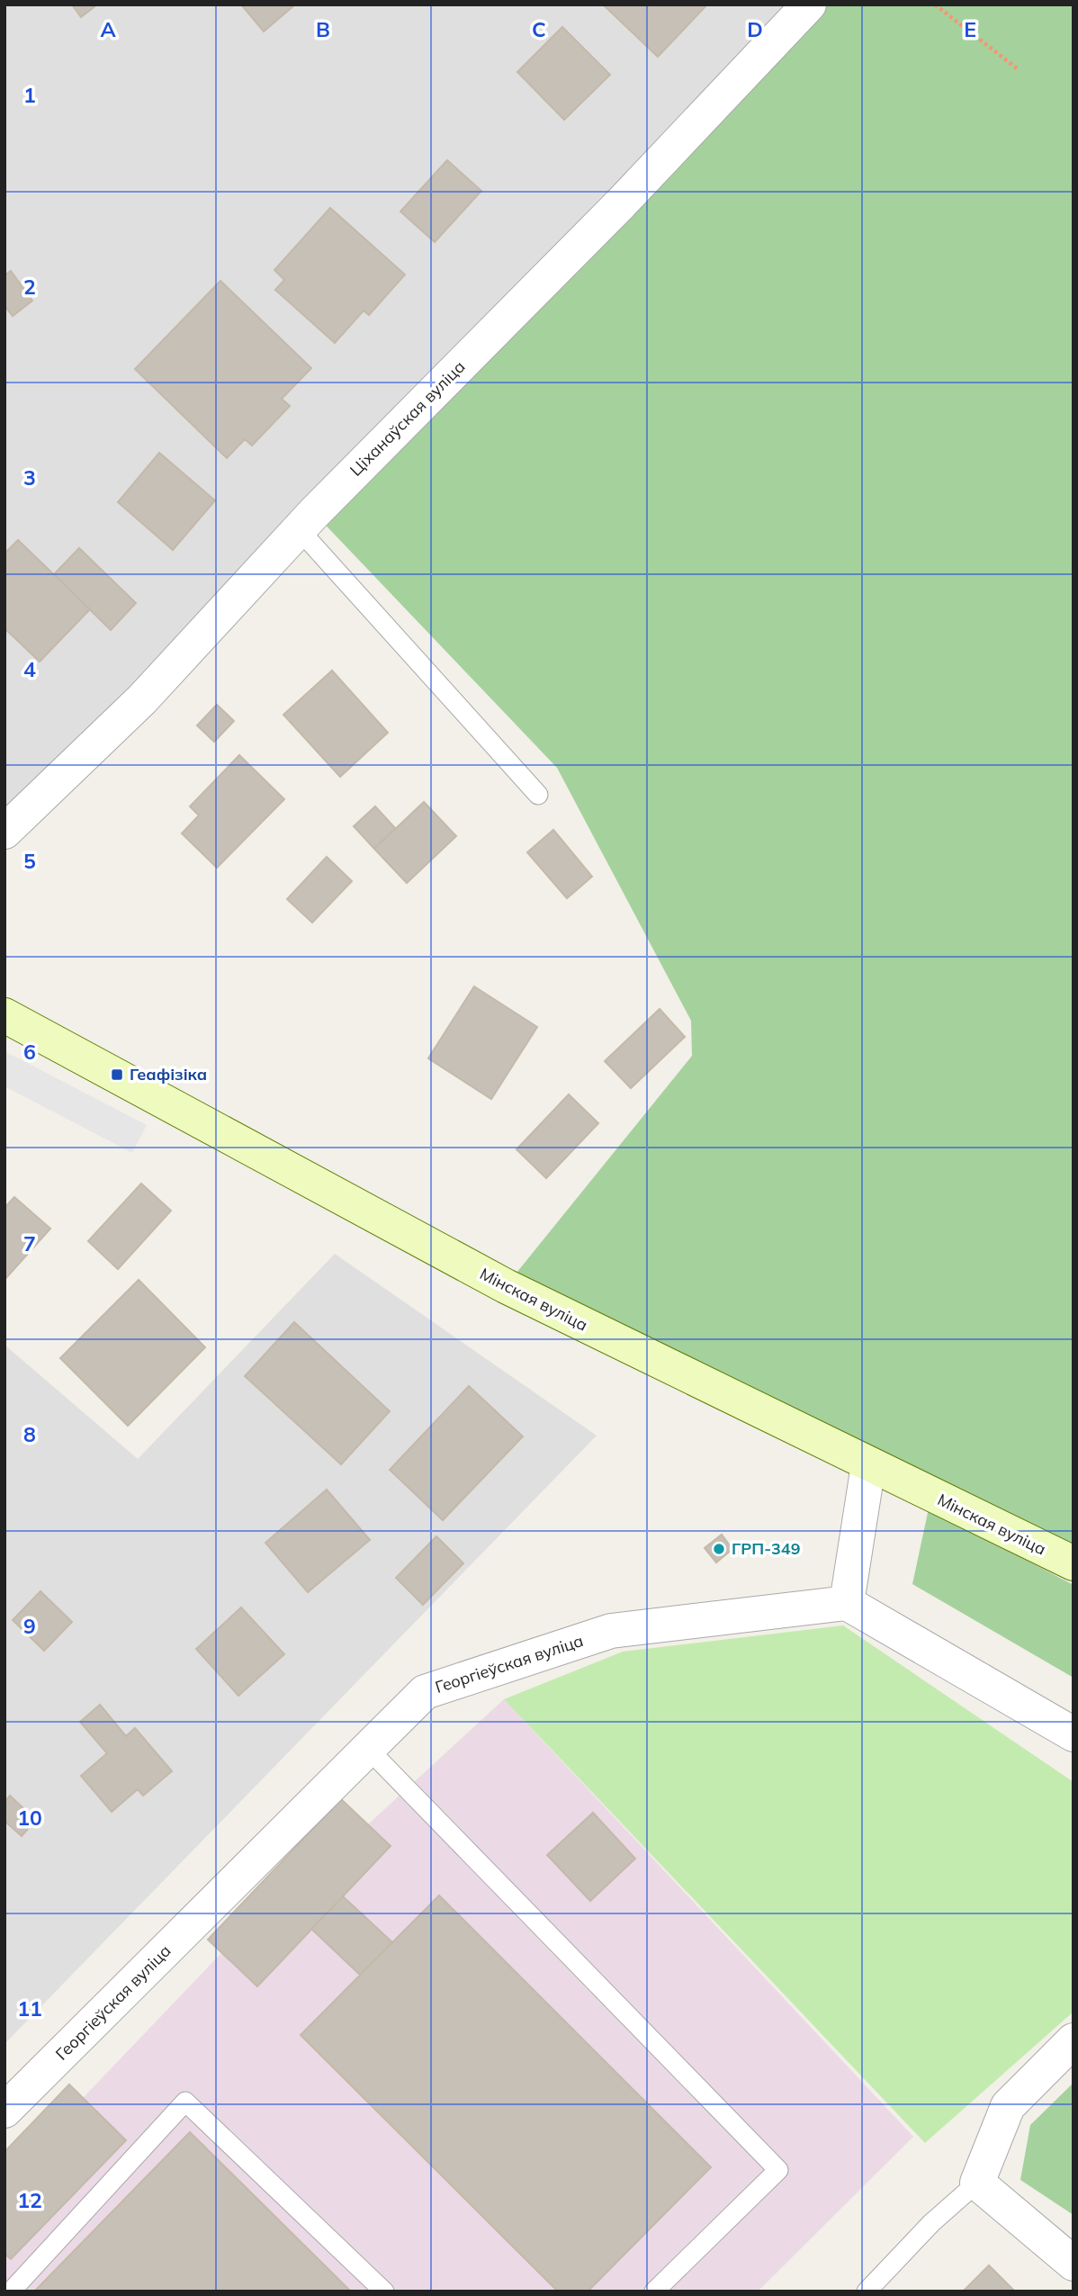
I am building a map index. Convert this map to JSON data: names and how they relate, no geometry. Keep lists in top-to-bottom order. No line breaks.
{"streets":{"main road":["Мінская вуліца"],"street":["Ціханаўская вуліца","Георгіеўская вуліца"]},"places":{"transit":["Геафізіка"],"other":["ГРП-349"]},"grid":{"columns":["A","B","C","D","E"],"rows":["1","2","3","4","5","6","7","8","9","10","11","12"]}}
